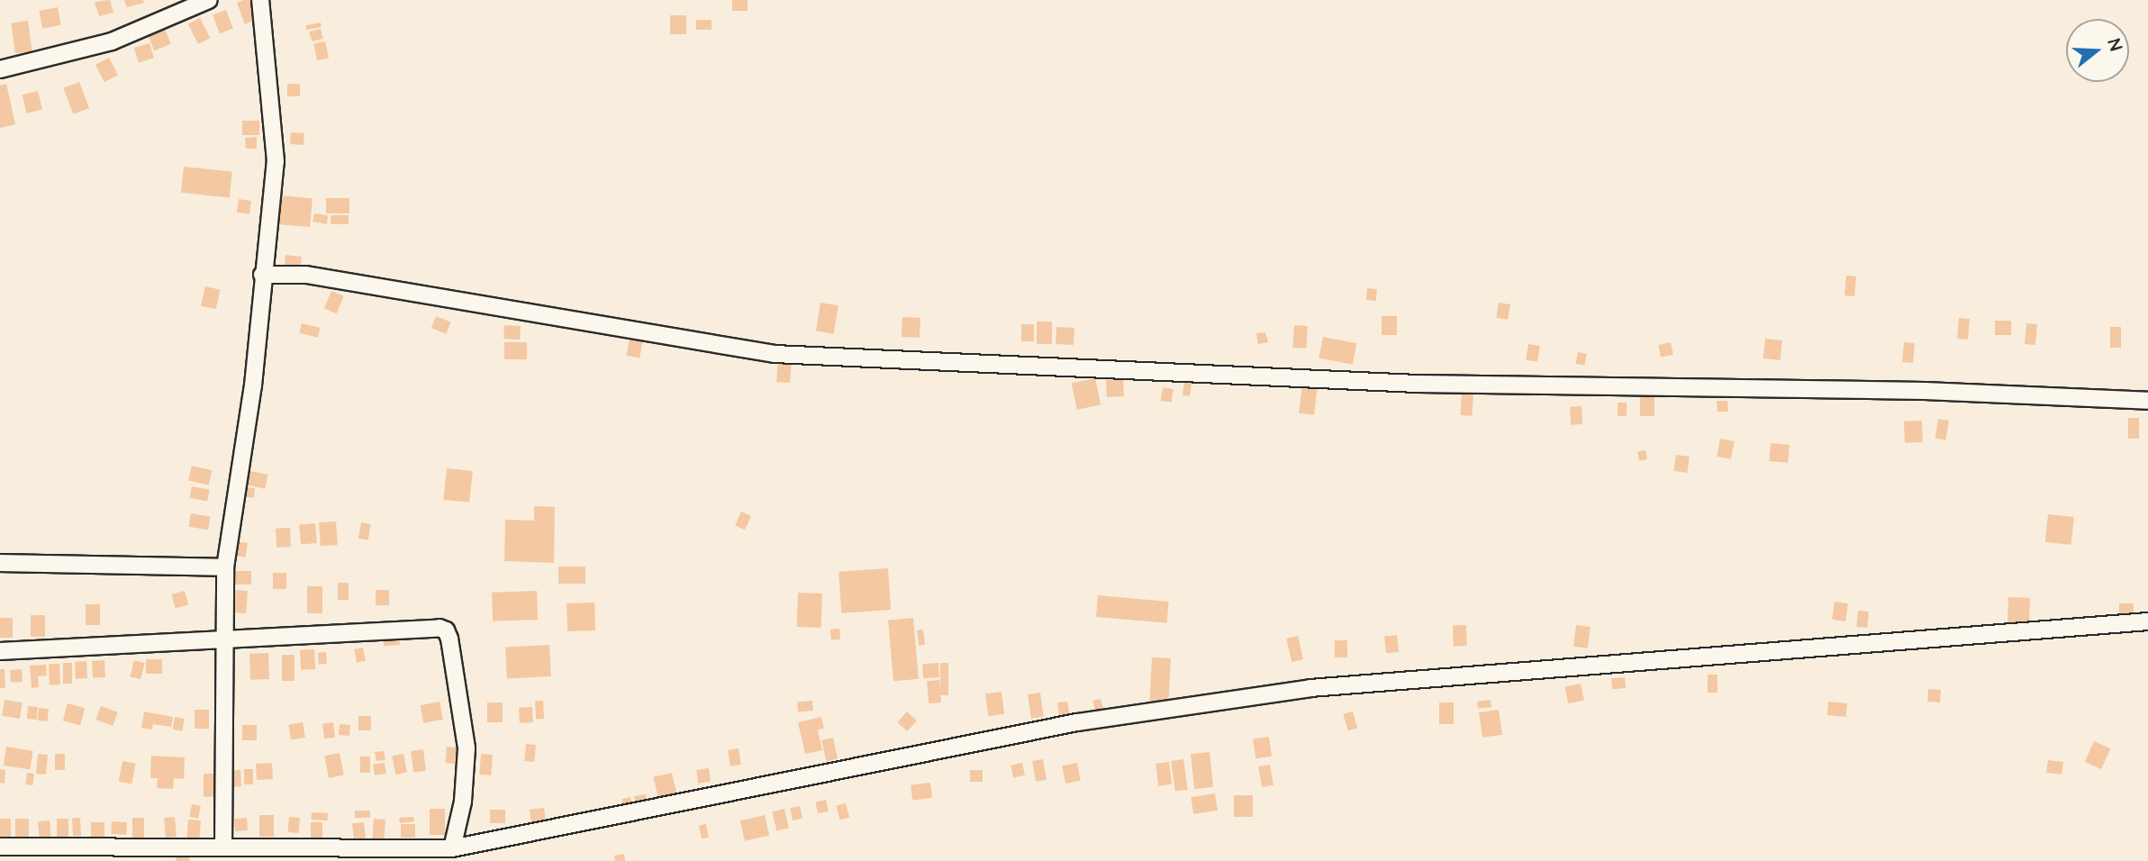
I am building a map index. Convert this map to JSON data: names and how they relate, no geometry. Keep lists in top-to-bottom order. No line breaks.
{"north":"right"}
